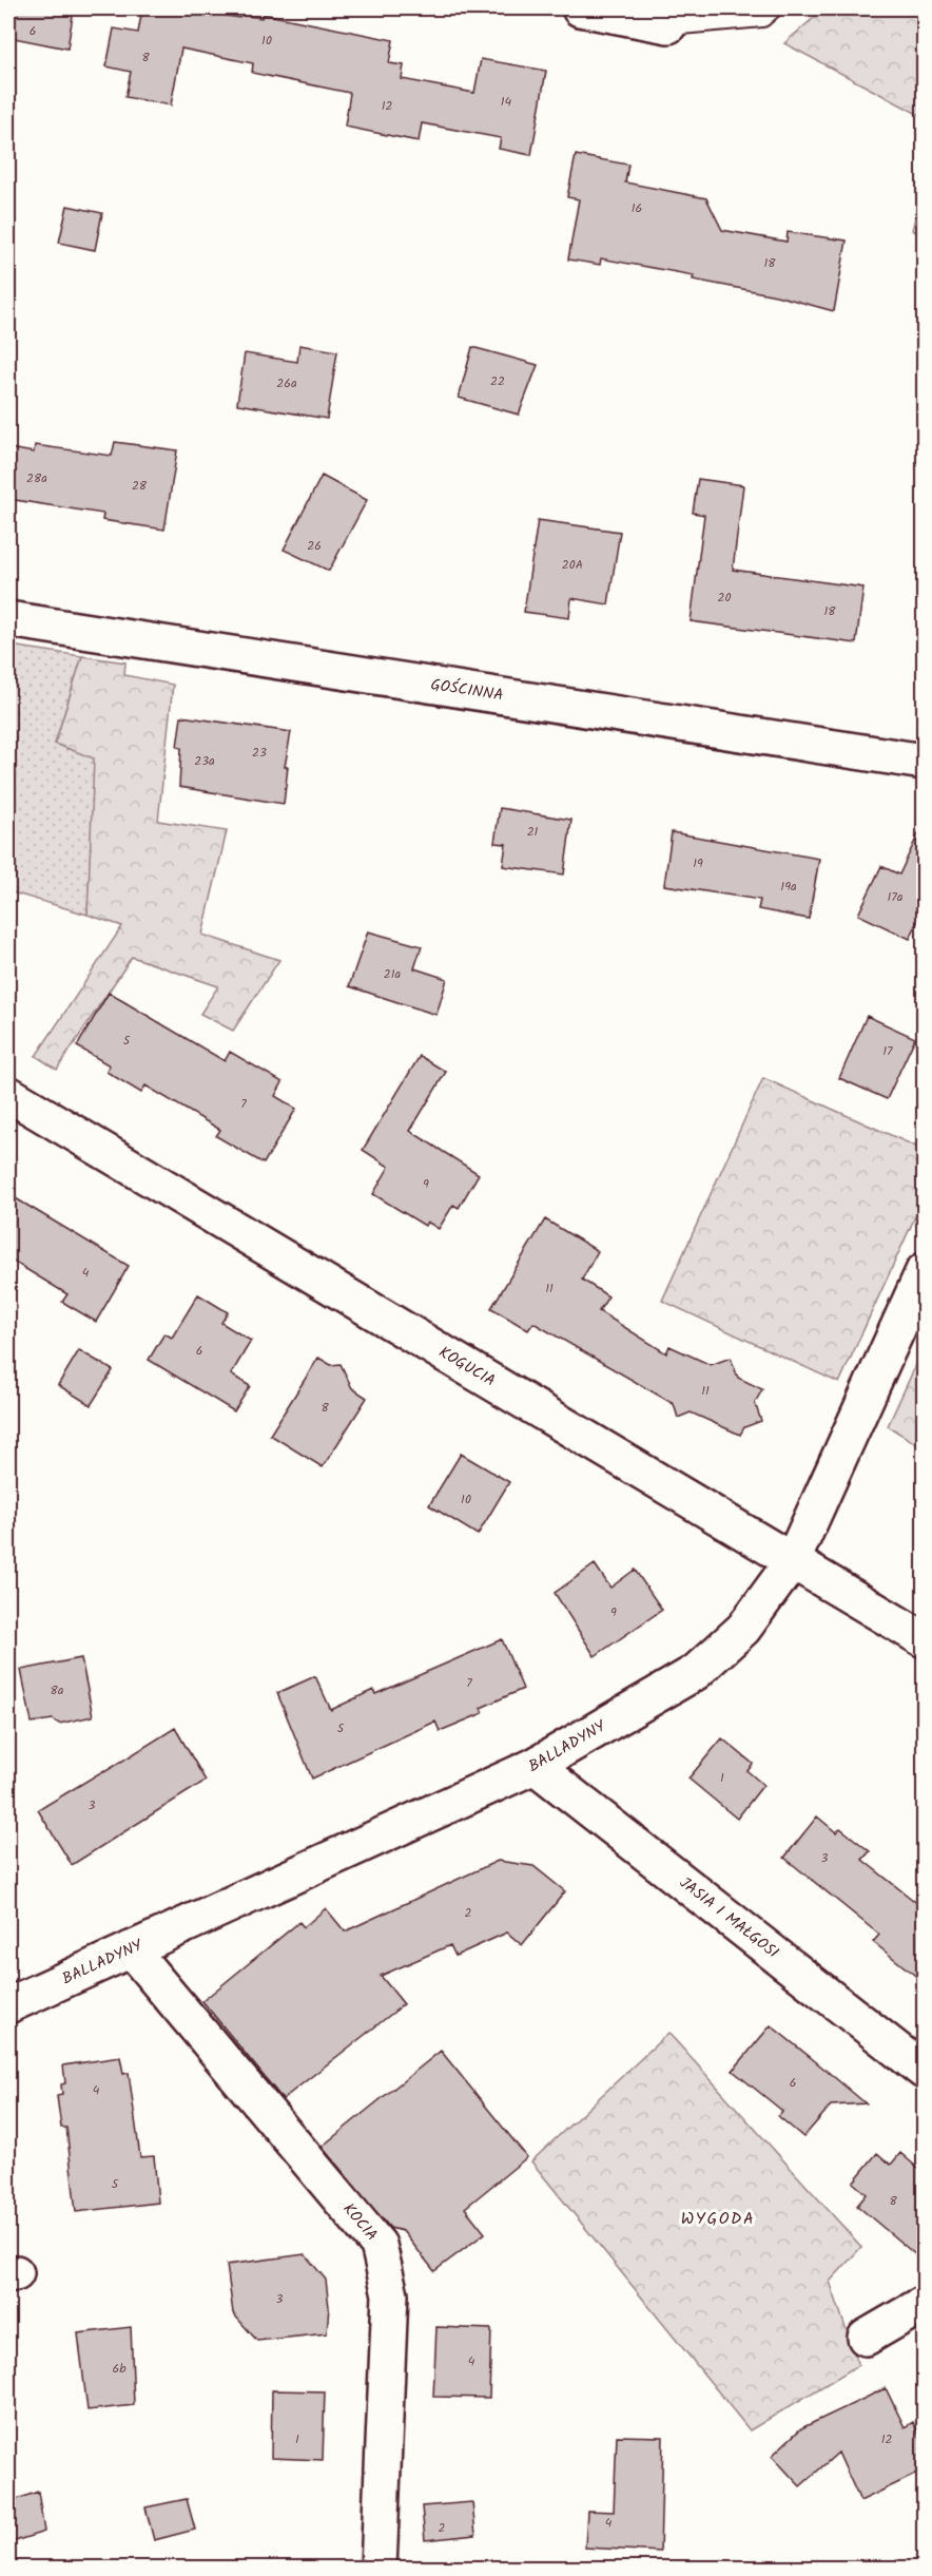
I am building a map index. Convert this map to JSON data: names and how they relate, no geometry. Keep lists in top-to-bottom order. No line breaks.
{"streets":{"street":["GOŚCINNA","KOGUCIA","BALLADYNY","JASIA I MAŁGOSI","KOCIA"]},"crossings":[["KOGUCIA","BALLADYNY"],["BALLADYNY","JASIA I MAŁGOSI"],["BALLADYNY","KOCIA"]],"districts":["WYGODA"],"house_numbers":["6","10","8","14","12","16","18","22","26a","28a","28","26","20A","20","18","23","23a","21","19","19a","17a","21a","5","17","7","9","4","11","6","11","8","10","9","7","8a","5","1","3","3","2","6","4","5","8","3","4","6b","1","12","4","2"]}
